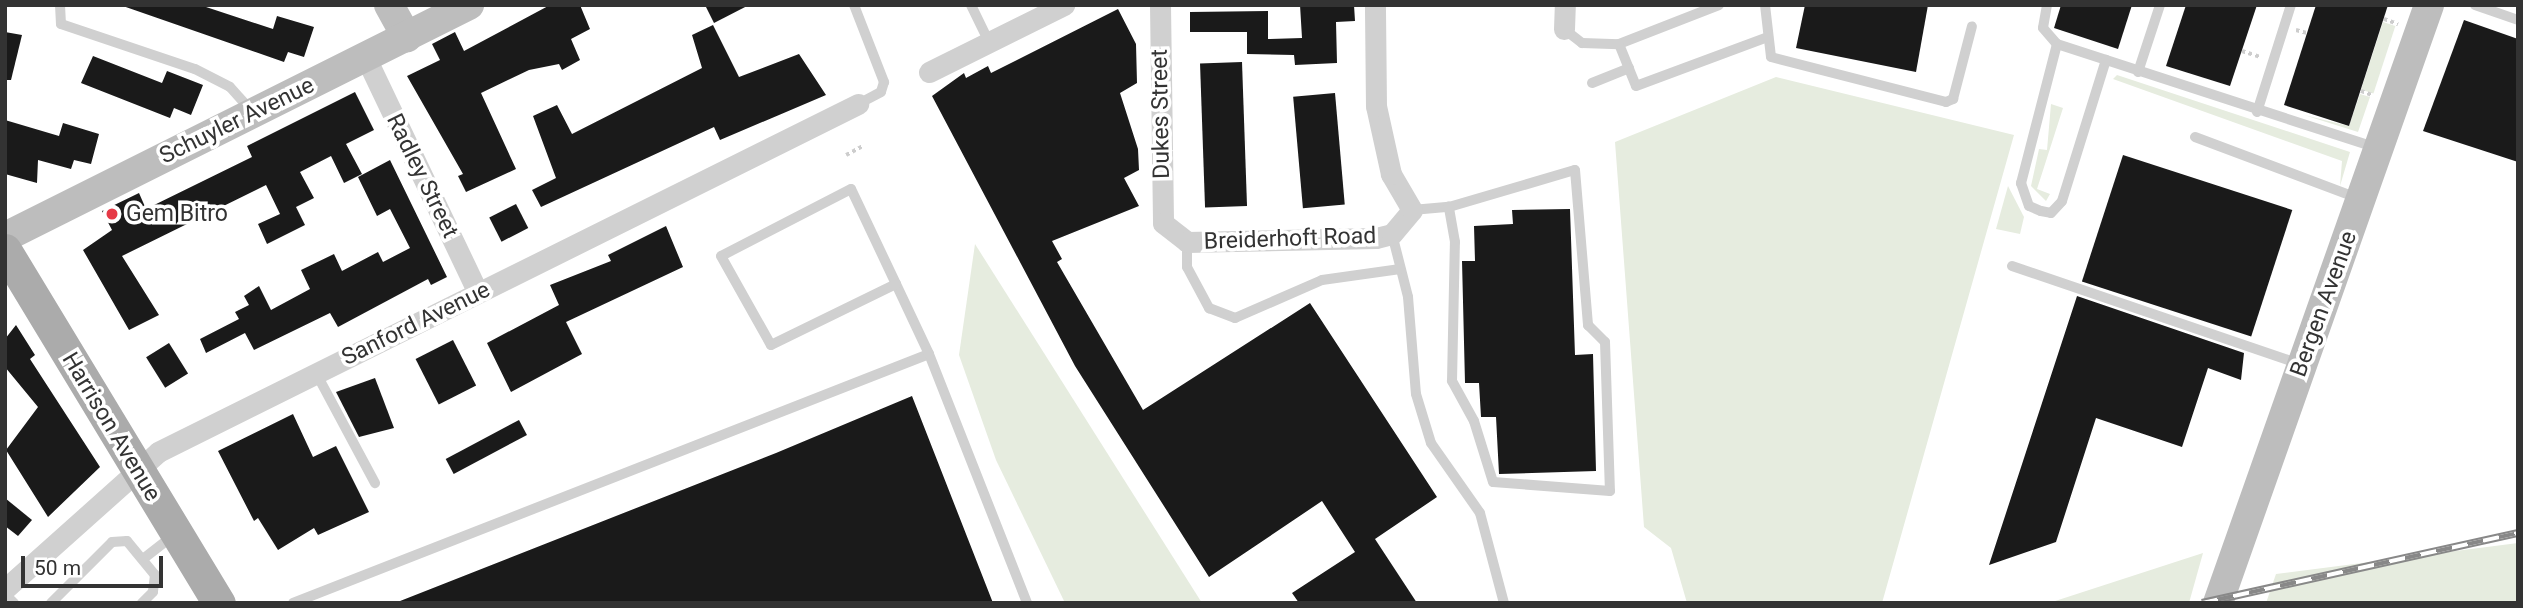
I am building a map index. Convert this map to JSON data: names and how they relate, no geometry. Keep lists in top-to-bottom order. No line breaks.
{"streets":{"main road":["Harrison Avenue"],"street":["Dukes Street","Schuyler Avenue","Radley Street","Breiderhoft Road","Bergen Avenue","Sanford Avenue"]},"crossings":[["Dukes Street","Breiderhoft Road"],["Schuyler Avenue","Radley Street"],["Radley Street","Sanford Avenue"],["Sanford Avenue","Harrison Avenue"]],"places":["Gem Bitro"],"scale_bar":"50 m"}
